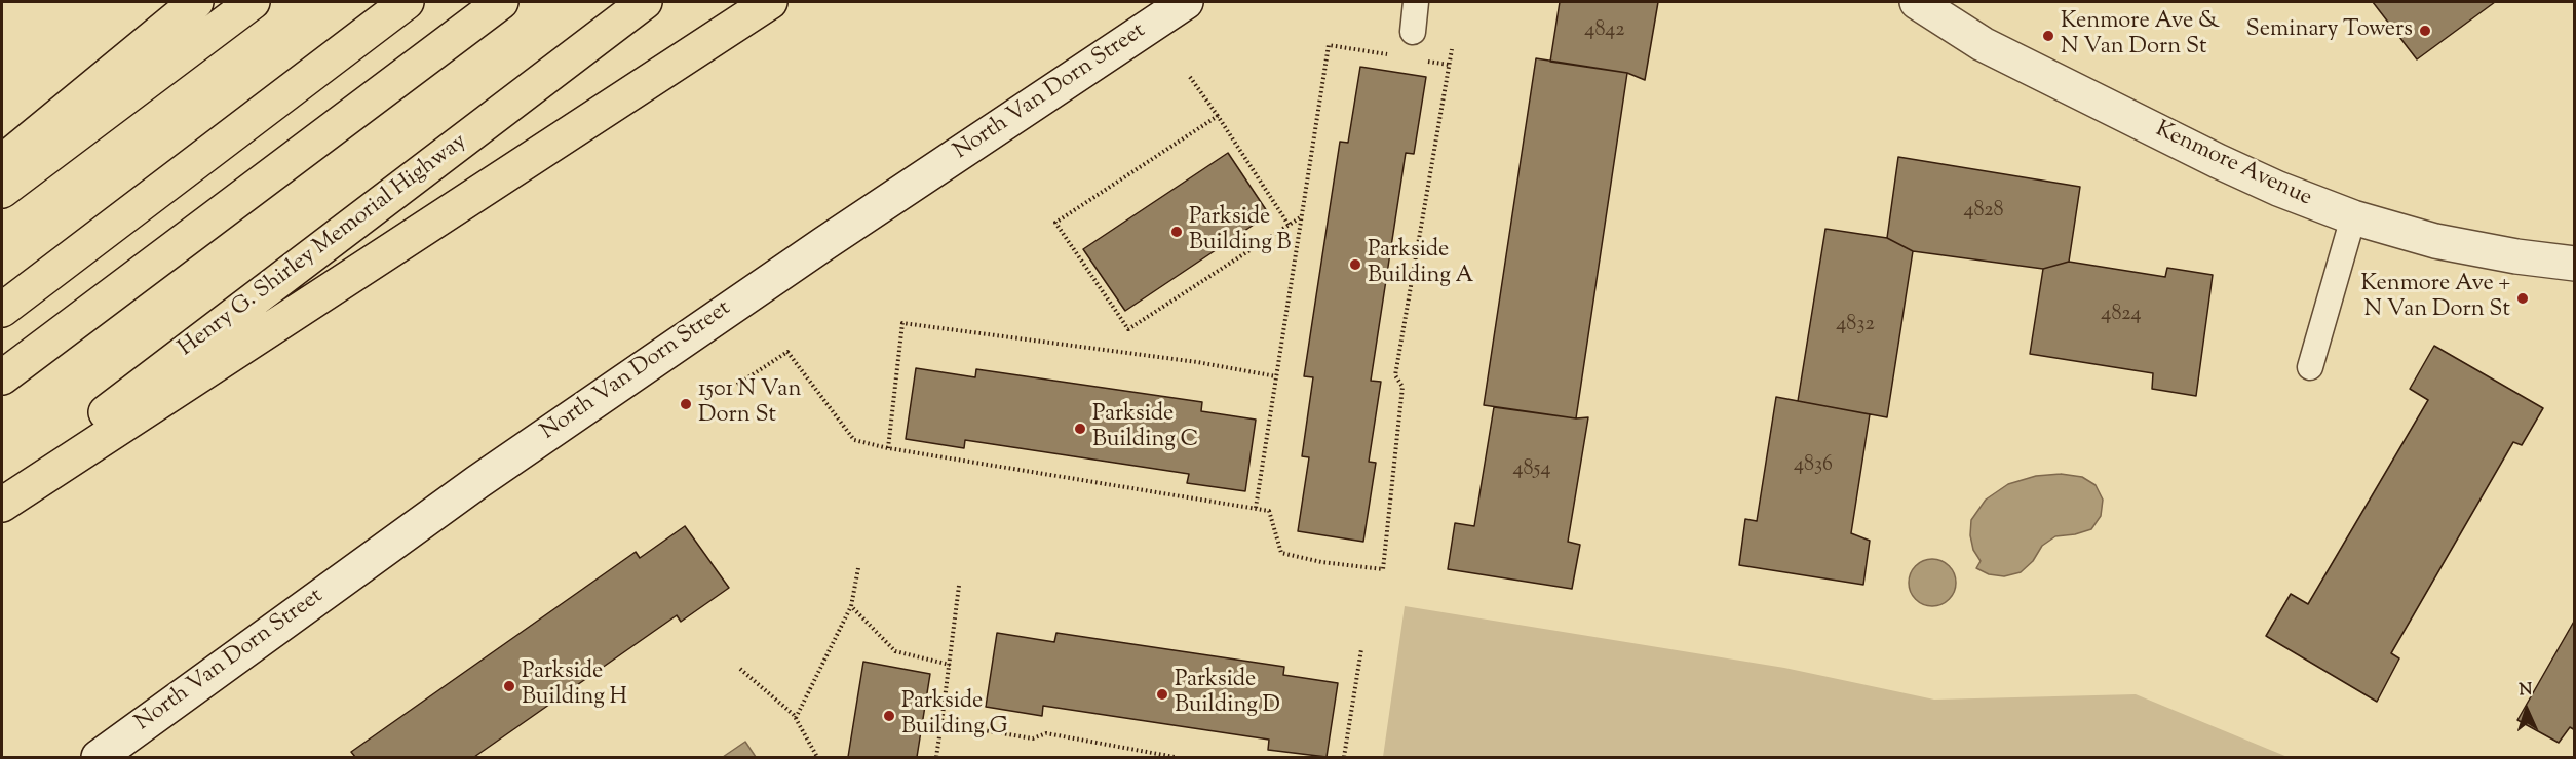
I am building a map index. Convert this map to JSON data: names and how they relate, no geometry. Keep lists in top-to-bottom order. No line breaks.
{"streets":{"highway":["Henry G. Shirley Memorial Highway"],"main road":["North Van Dorn Street","Kenmore Avenue"]},"places":["Seminary Towers","Kenmore Ave & N Van Dorn St","Parkside Building B","Parkside Building A","Kenmore Ave + N Van Dorn St","1501 N Van Dorn St","Parkside Building C","Parkside Building H","Parkside Building D","Parkside Building G"],"house_numbers":["4842","4828","4824","4832","4836","4854"],"north":"top"}
